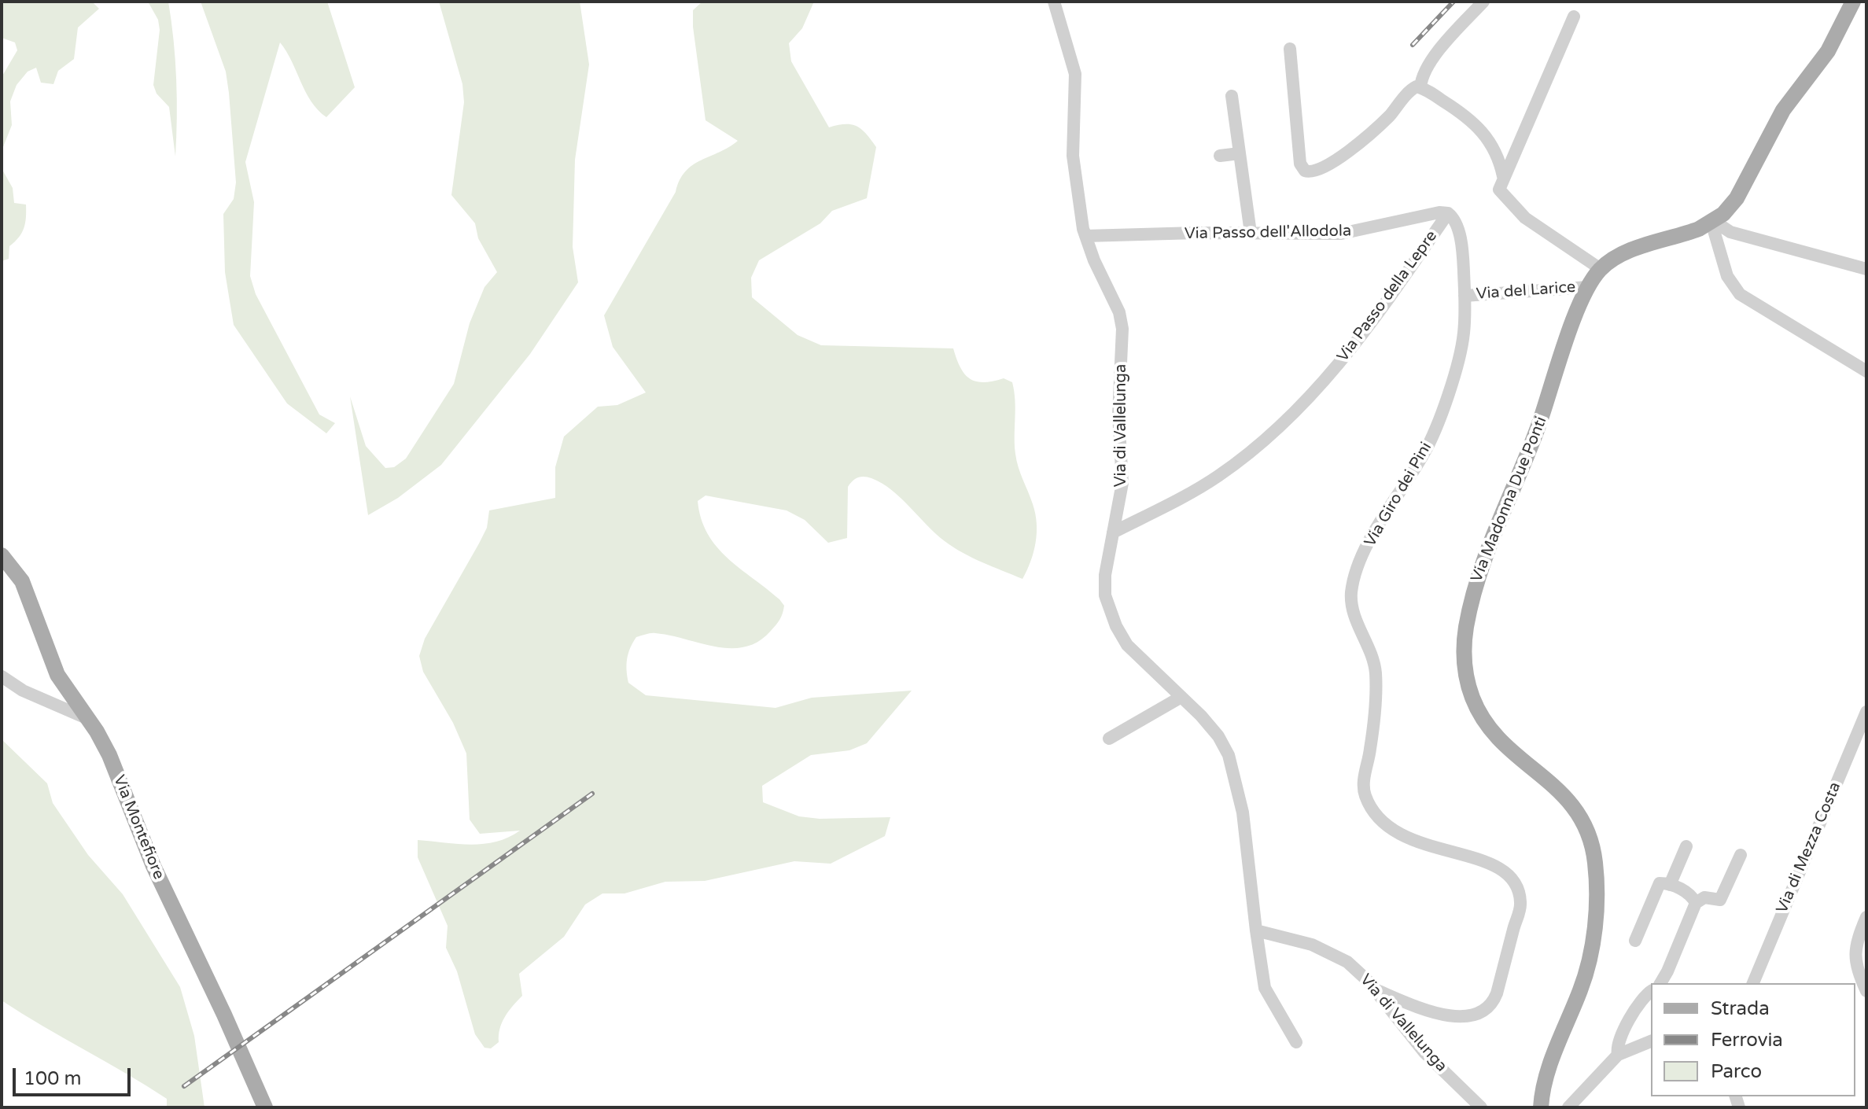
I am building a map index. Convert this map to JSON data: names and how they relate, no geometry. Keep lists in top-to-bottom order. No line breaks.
{"streets":{"main road":["Via Madonna Due Ponti","Via Montefiore"],"street":["Via Passo dell'Allodola","Via del Larice","Via Passo della Lepre","Via di Vallelunga","Via Giro dei Pini","Via di Mezza Costa"]},"crossings":[["Via Passo dell'Allodola","Via Passo della Lepre"],["Via Passo dell'Allodola","Via di Vallelunga"],["Via Passo dell'Allodola","Via Giro dei Pini"],["Via del Larice","Via Giro dei Pini"],["Via del Larice","Via Madonna Due Ponti"],["Via Passo della Lepre","Via di Vallelunga"],["Via Passo della Lepre","Via Giro dei Pini"],["Via di Vallelunga","Via Giro dei Pini"]],"legend":["Strada","Ferrovia","Parco"],"scale_bar":"100 m"}
